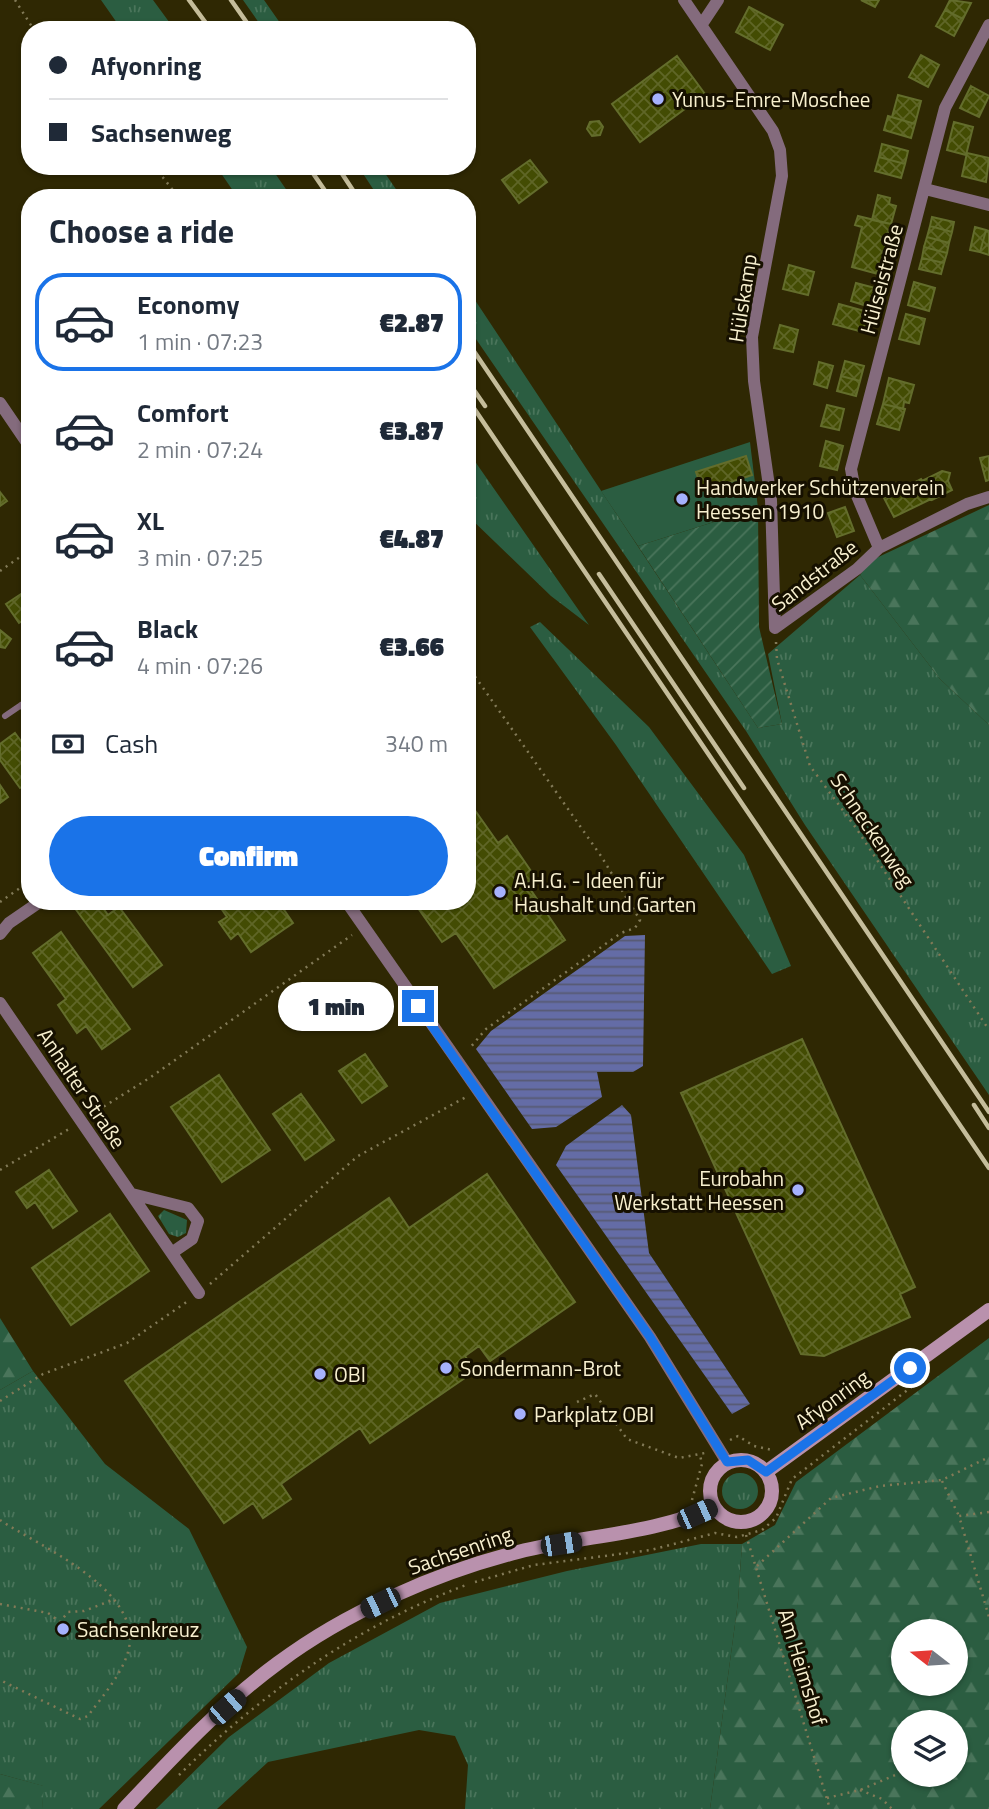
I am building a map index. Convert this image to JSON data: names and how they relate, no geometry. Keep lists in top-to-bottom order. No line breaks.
{"streets":{"street":["Hülseistraße","Hülskamp","Sandstraße","Anhalter Straße","Afyonring","Sachsenring"],"path":["Schneckenweg","Am Heimshof"]},"crossings":[["Hülseistraße","Sandstraße"],["Hülskamp","Sandstraße"],["Hülskamp","Schneckenweg"],["Sandstraße","Schneckenweg"],["Afyonring","Sachsenring"]],"places":["Yunus-Emre-Moschee","Handwerker Schützenverein Heessen 1910","A.H.G. - Ideen für Haushalt und Garten","Eurobahn Werkstatt Heessen","Sondermann-Brot","OBI","Parkplatz OBI","Sachsenkreuz"],"north":"left","page":{"banner":["Afyonring","Sachsenweg"],"heading":"Choose a ride","list":[{"name":"Economy","note":"1 min · 07:23","value":"€2.87"},{"name":"Comfort","note":"2 min · 07:24","value":"€3.87"},{"name":"XL","note":"3 min · 07:25","value":"€4.87"},{"name":"Black","note":"4 min · 07:26","value":"€3.66"}],"pay":["Cash","340 m"],"buttons":"Confirm","bubble":"1 min"}}
